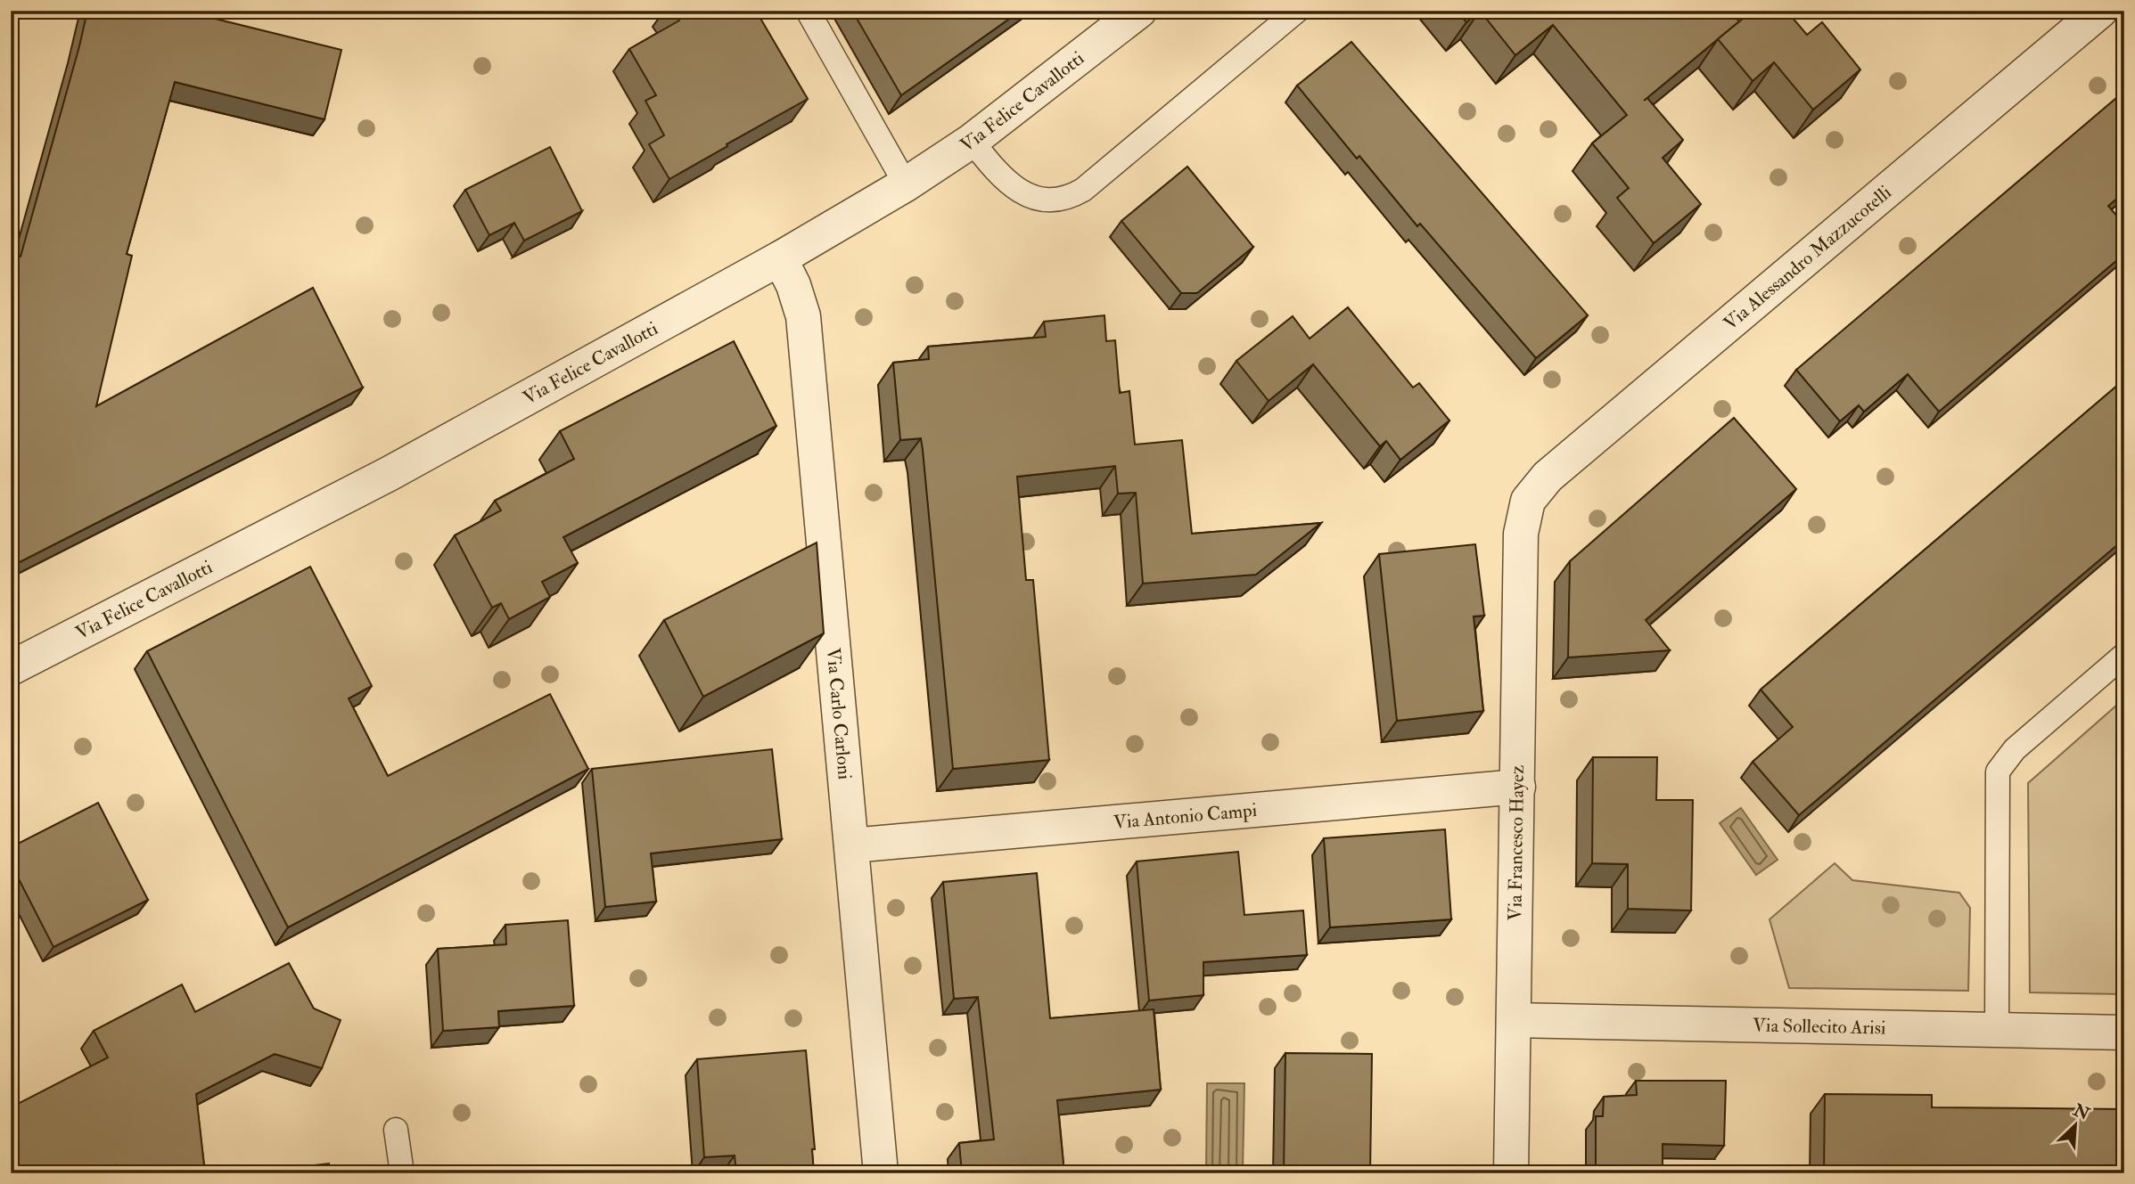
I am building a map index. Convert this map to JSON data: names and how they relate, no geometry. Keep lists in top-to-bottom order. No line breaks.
{"streets":{"street":["Via Felice Cavallotti","Via Alessandro Mazzucotelli","Via Carlo Carloni","Via Antonio Campi","Via Francesco Hayez","Via Sollecito Arisi"]},"crossings":[["Via Felice Cavallotti","Via Carlo Carloni"],["Via Alessandro Mazzucotelli","Via Francesco Hayez"],["Via Carlo Carloni","Via Antonio Campi"],["Via Antonio Campi","Via Francesco Hayez"],["Via Francesco Hayez","Via Sollecito Arisi"]],"north":"top right"}
